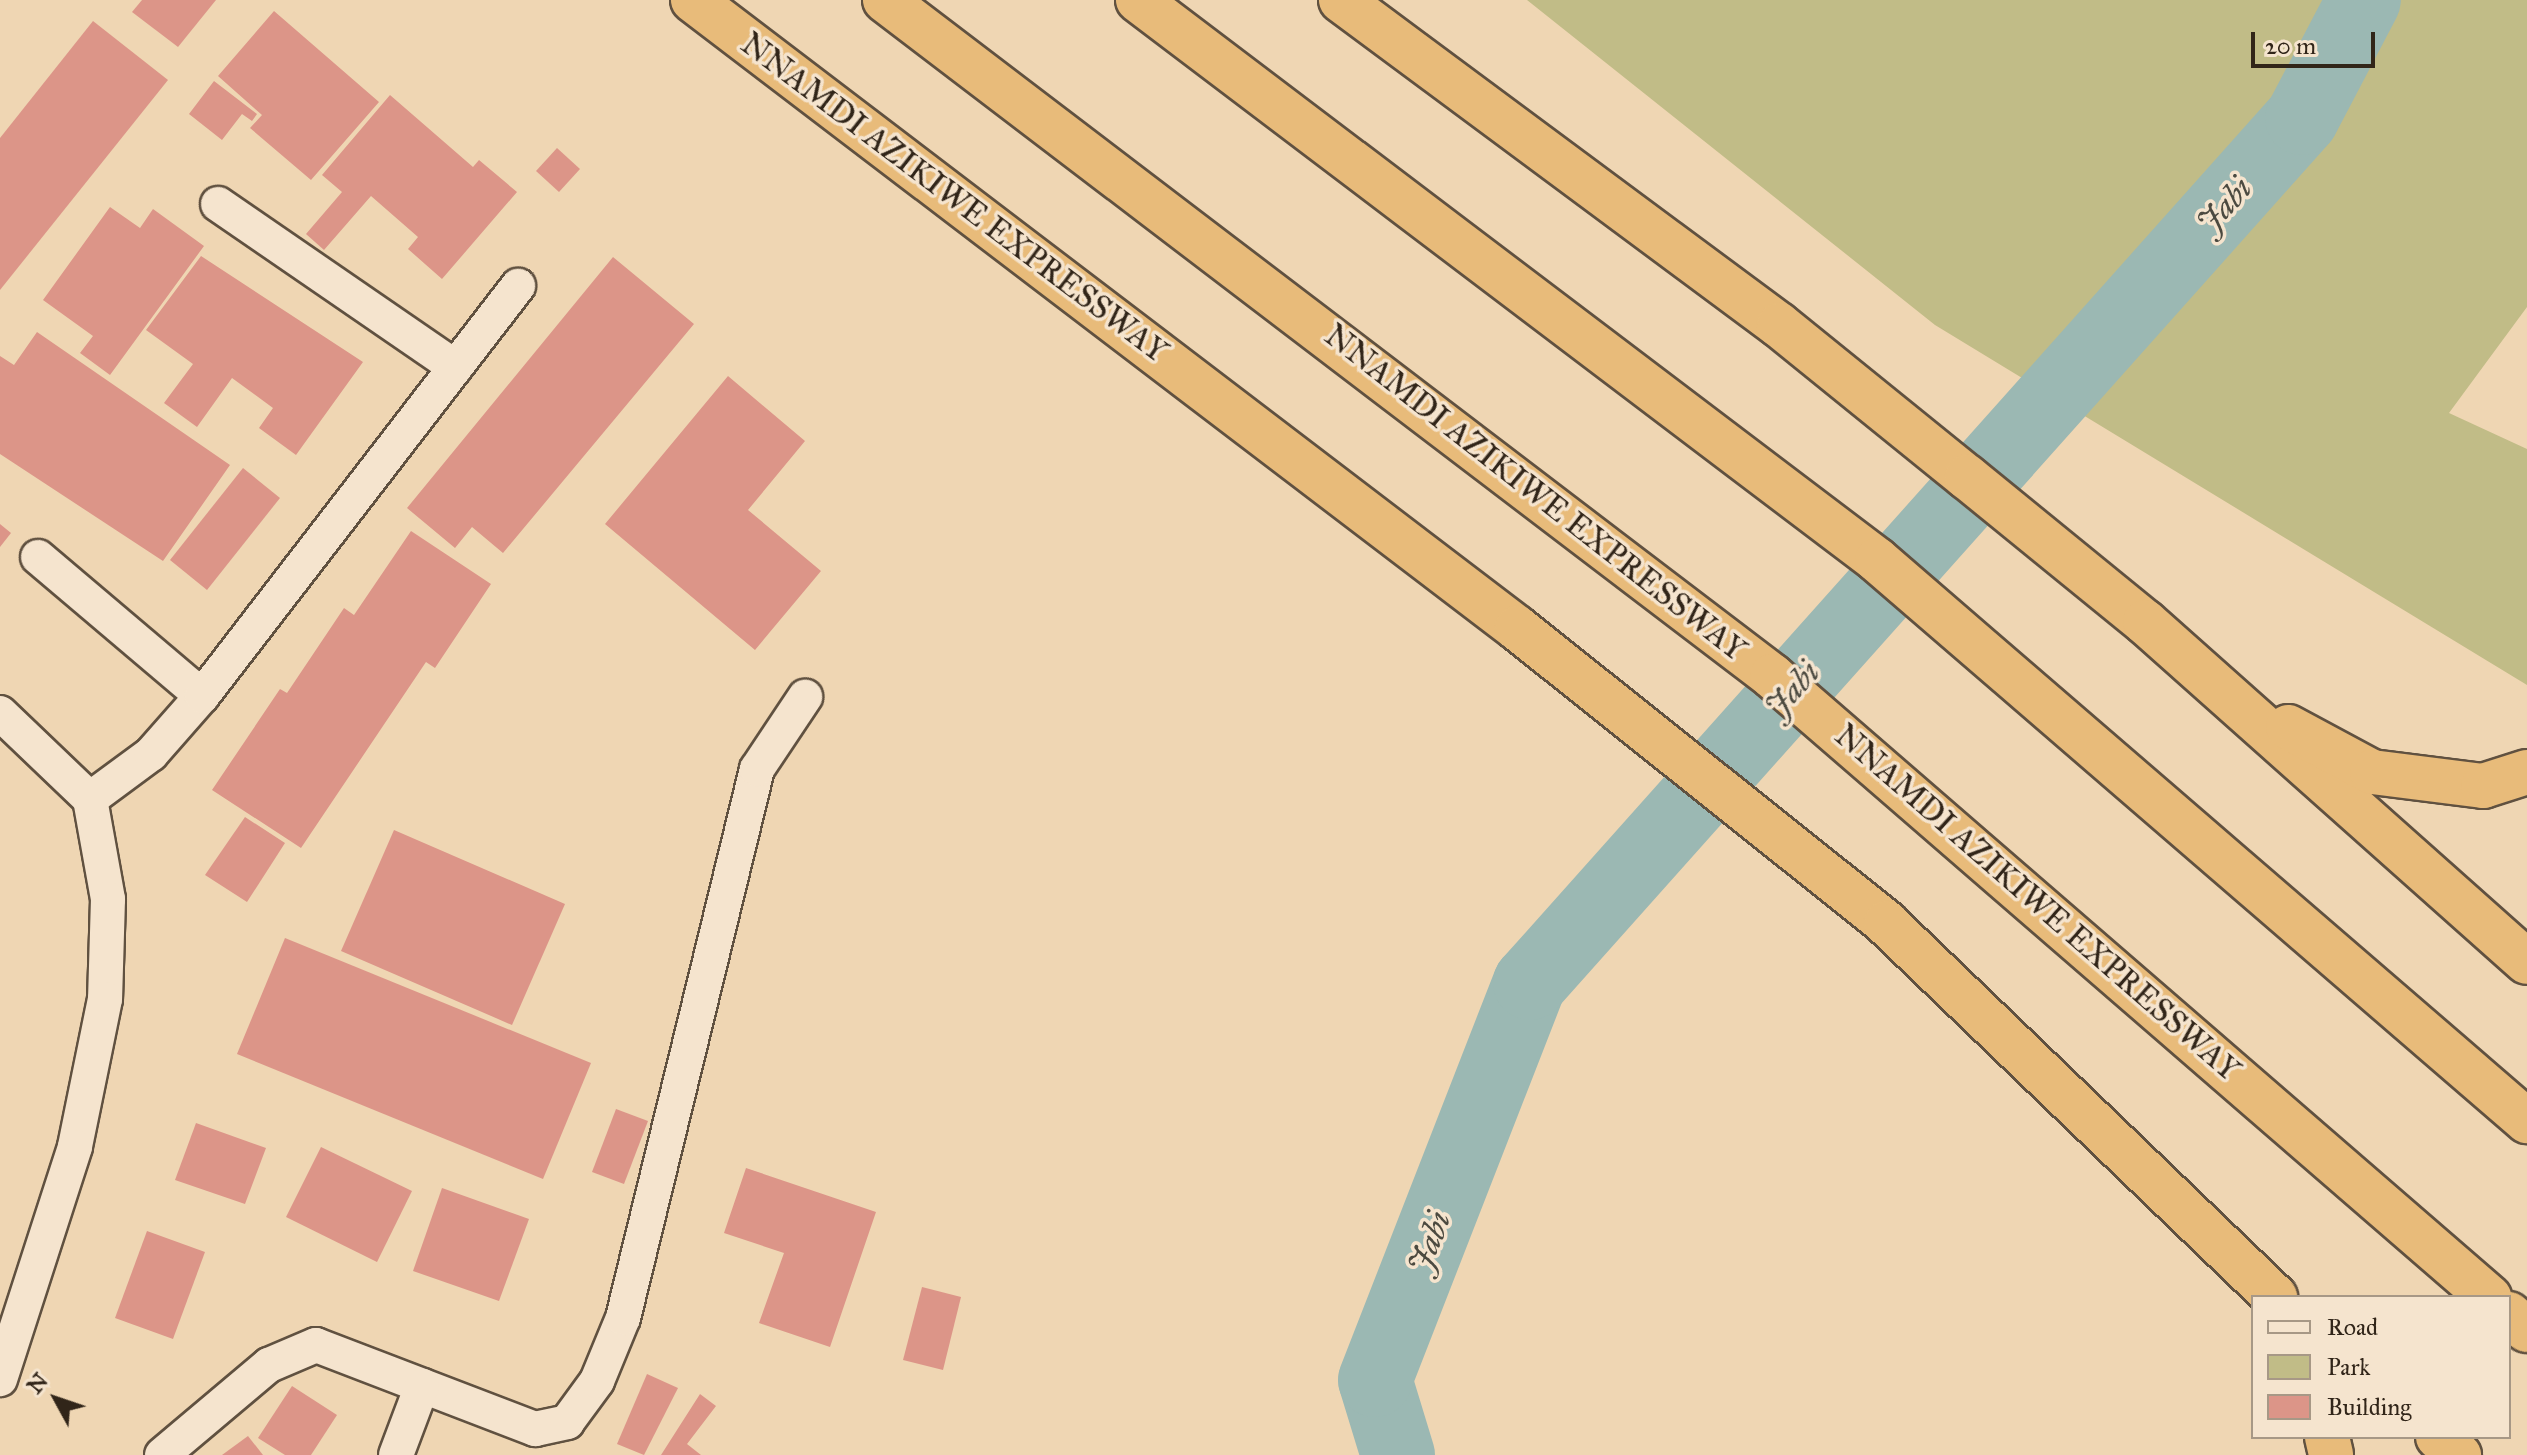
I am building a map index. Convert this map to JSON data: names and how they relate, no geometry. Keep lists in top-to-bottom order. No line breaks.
{"streets":{"highway":["NNAMDI AZIKIWE EXPRESSWAY"]},"water":["Jabi"],"legend":["Road","Park","Building"],"scale_bar":"20 m","north":"top left"}
